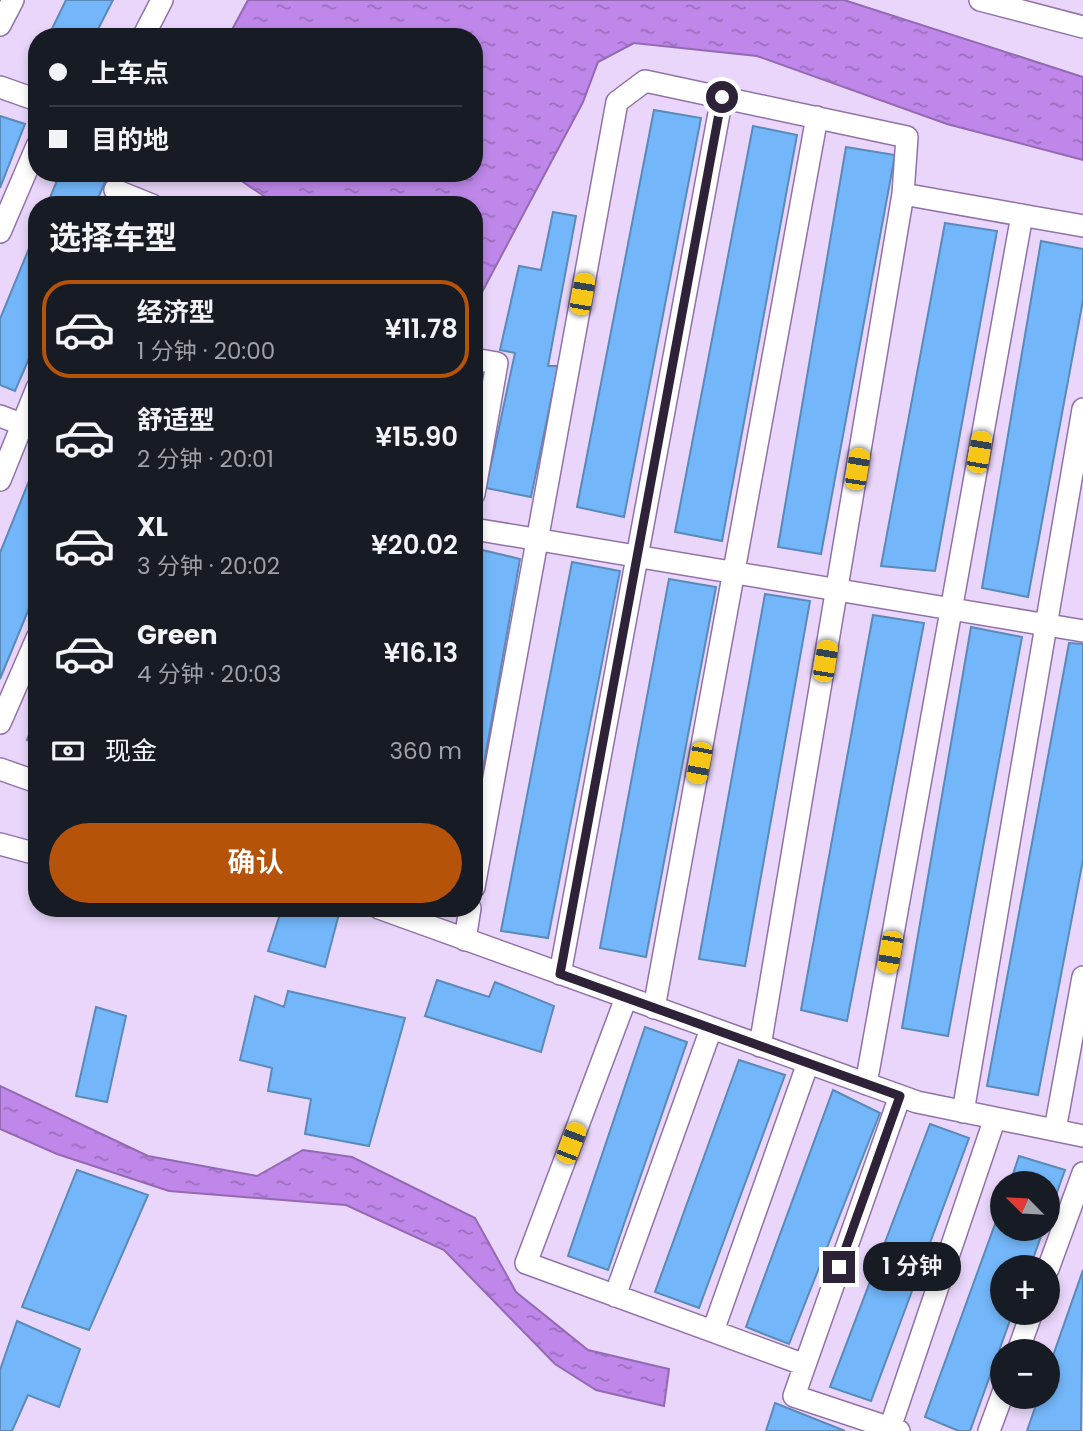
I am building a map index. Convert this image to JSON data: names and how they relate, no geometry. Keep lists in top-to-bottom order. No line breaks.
{"north":"top left","page":{"banner":["上车点","目的地"],"heading":"选择车型","list":[{"name":"经济型","note":"1 分钟 · 20:00","value":"¥11.78"},{"name":"舒适型","note":"2 分钟 · 20:01","value":"¥15.90"},{"name":"XL","note":"3 分钟 · 20:02","value":"¥20.02"},{"name":"Green","note":"4 分钟 · 20:03","value":"¥16.13"}],"pay":["现金","360 m"],"buttons":"确认","map_buttons":["+","−"],"bubble":"1 分钟"}}
